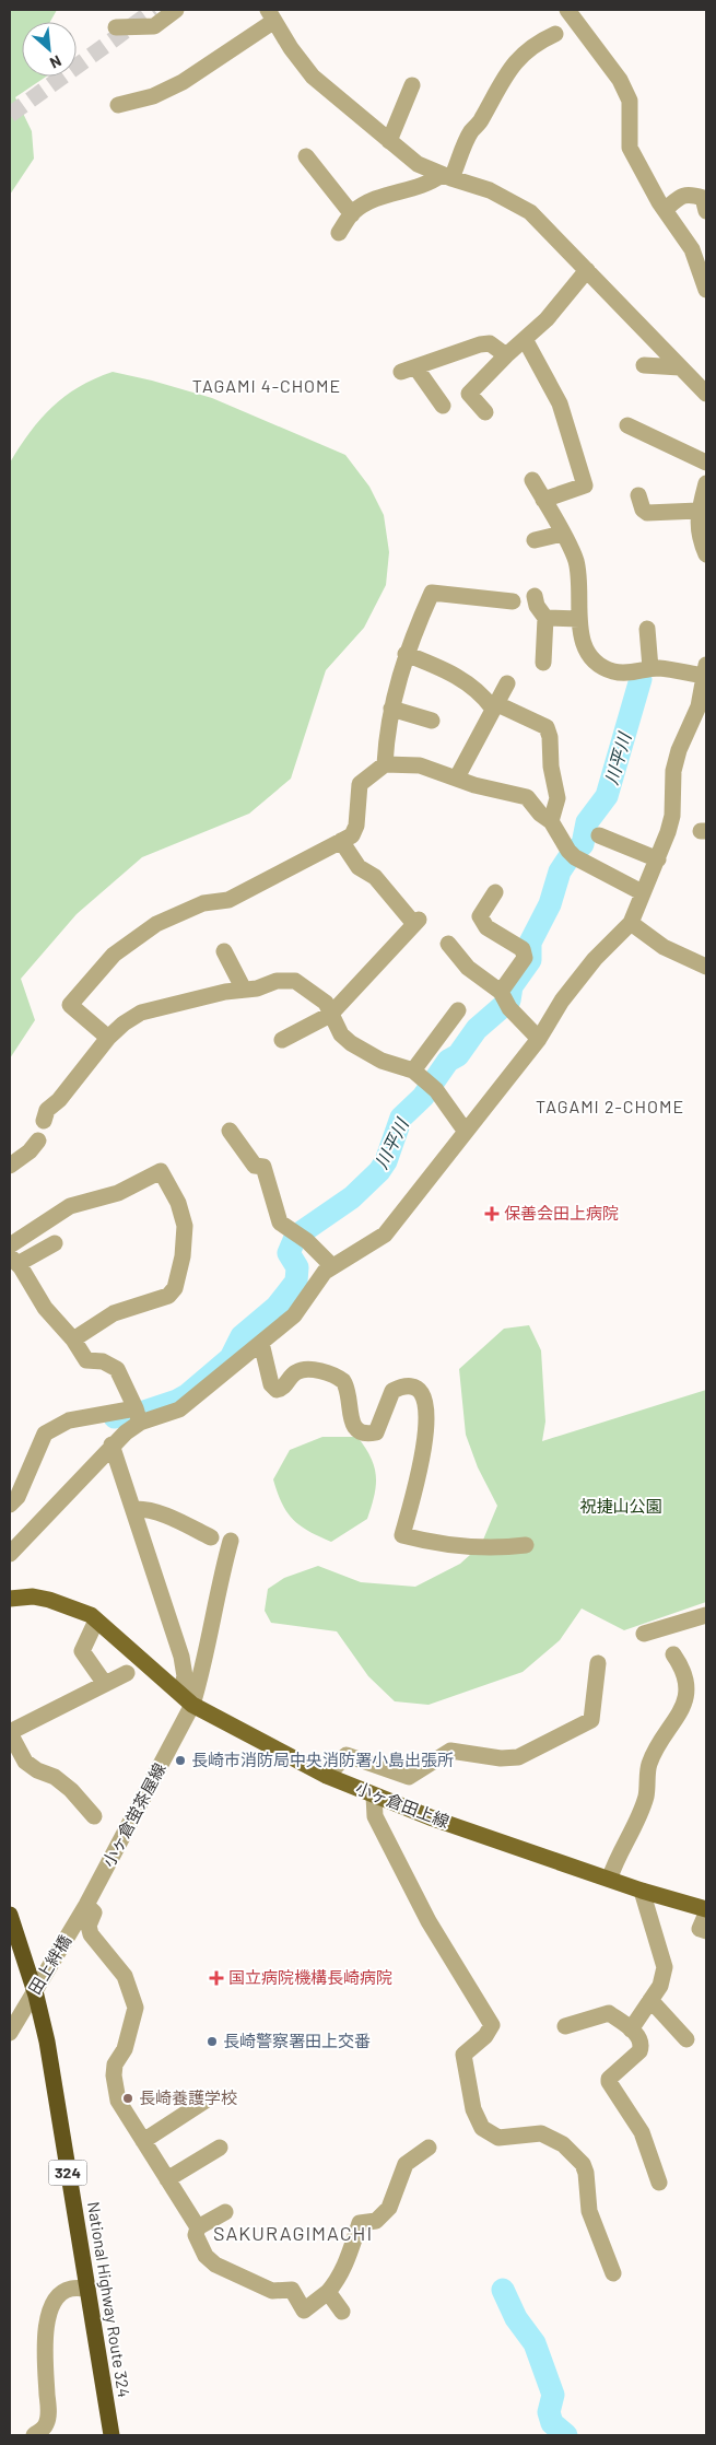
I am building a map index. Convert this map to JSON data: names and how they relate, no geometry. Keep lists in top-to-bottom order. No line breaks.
{"streets":{"highway":["324","National Highway Route 324"],"main road":["小ヶ倉田上線"],"street":["小ヶ倉蛍茶屋線","田上絆橋"]},"crossings":[["小ヶ倉田上線","小ヶ倉蛍茶屋線"],["小ヶ倉蛍茶屋線","田上絆橋"]],"districts":["TAGAMI 4-CHOME","TAGAMI 2-CHOME","SAKURAGIMACHI"],"water":["川平川"],"parks":["祝捷山公園"],"places":{"health":["保善会田上病院","国立病院機構長崎病院"],"other":["長崎市消防局中央消防署小島出張所","長崎警察署田上交番","長崎養護学校"]},"north":"bottom right"}
